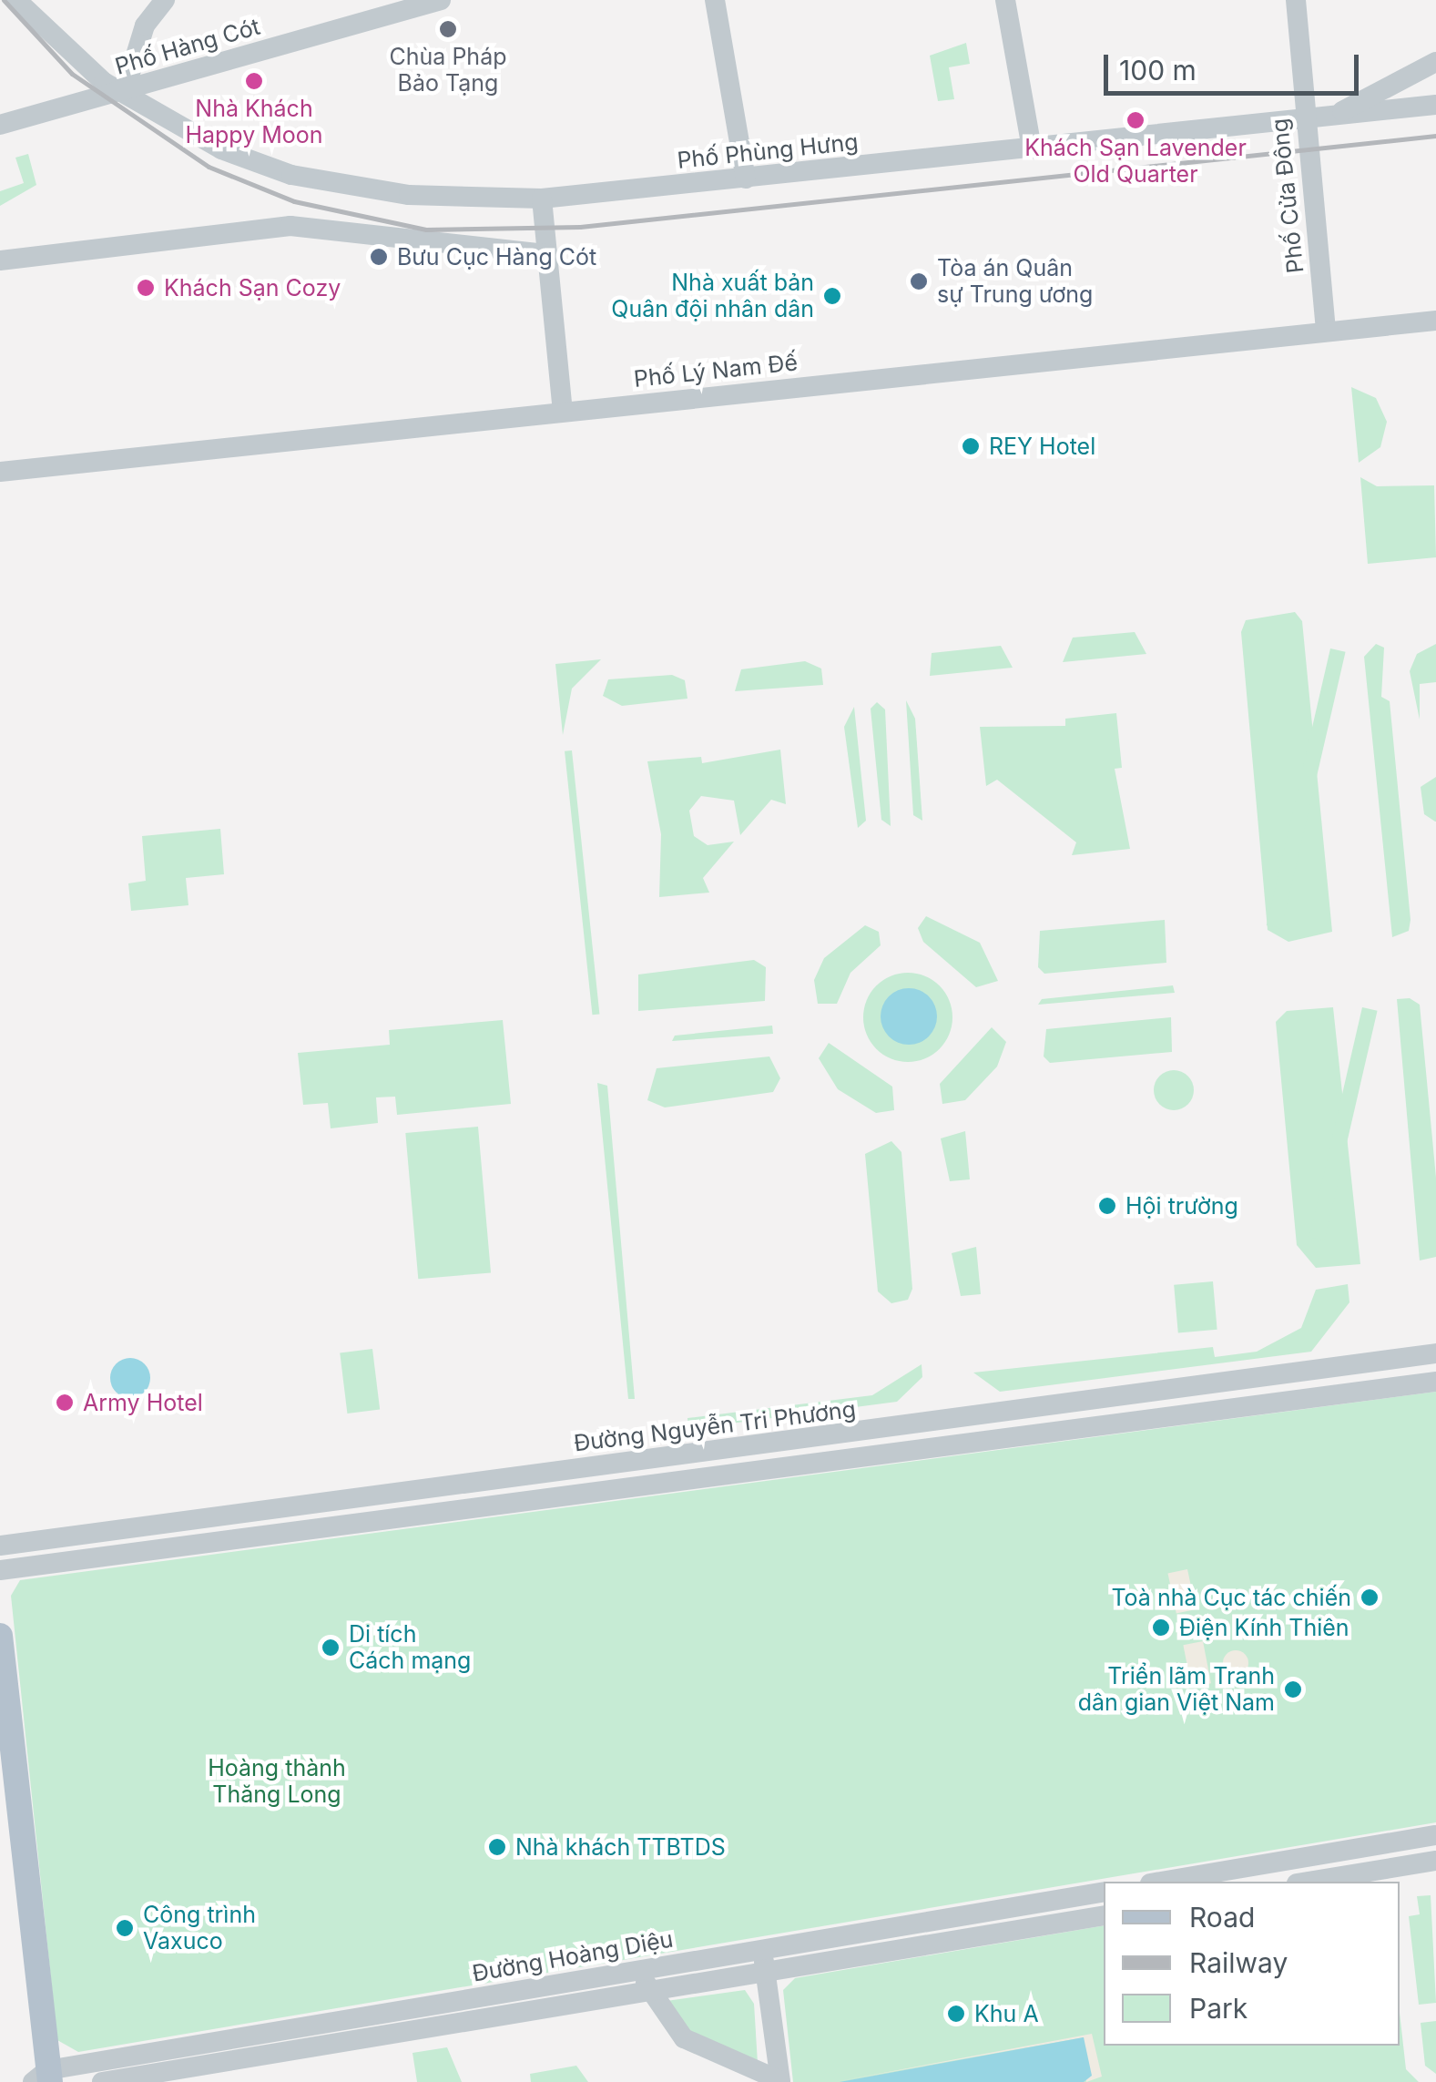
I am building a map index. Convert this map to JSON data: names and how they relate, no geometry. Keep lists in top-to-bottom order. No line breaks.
{"streets":{"street":["Phố Hàng Cót","Phố Phùng Hưng","Phố Cửa Đông","Phố Lý Nam Đế","Đường Nguyễn Tri Phương","Đường Hoàng Diệu"]},"crossings":[["Phố Hàng Cót","Phố Phùng Hưng"],["Phố Phùng Hưng","Phố Cửa Đông"],["Phố Cửa Đông","Phố Lý Nam Đế"]],"parks":["Hoàng thành Thăng Long"],"places":["Chùa Pháp Bảo Tạng","Nhà Khách Happy Moon","Khách Sạn Lavender Old Quarter","Bưu Cục Hàng Cót","Tòa án Quân sự Trung ương","Khách Sạn Cozy","Nhà xuất bản Quân đội nhân dân","REY Hotel","Hội trường","Army Hotel","Toà nhà Cục tác chiến","Điện Kính Thiên","Di tích Cách mạng","Triển lãm Tranh dân gian Việt Nam","Nhà khách TTBTDS","Công trình Vaxuco","Khu A"],"legend":["Road","Railway","Park"],"scale_bar":"100 m"}
